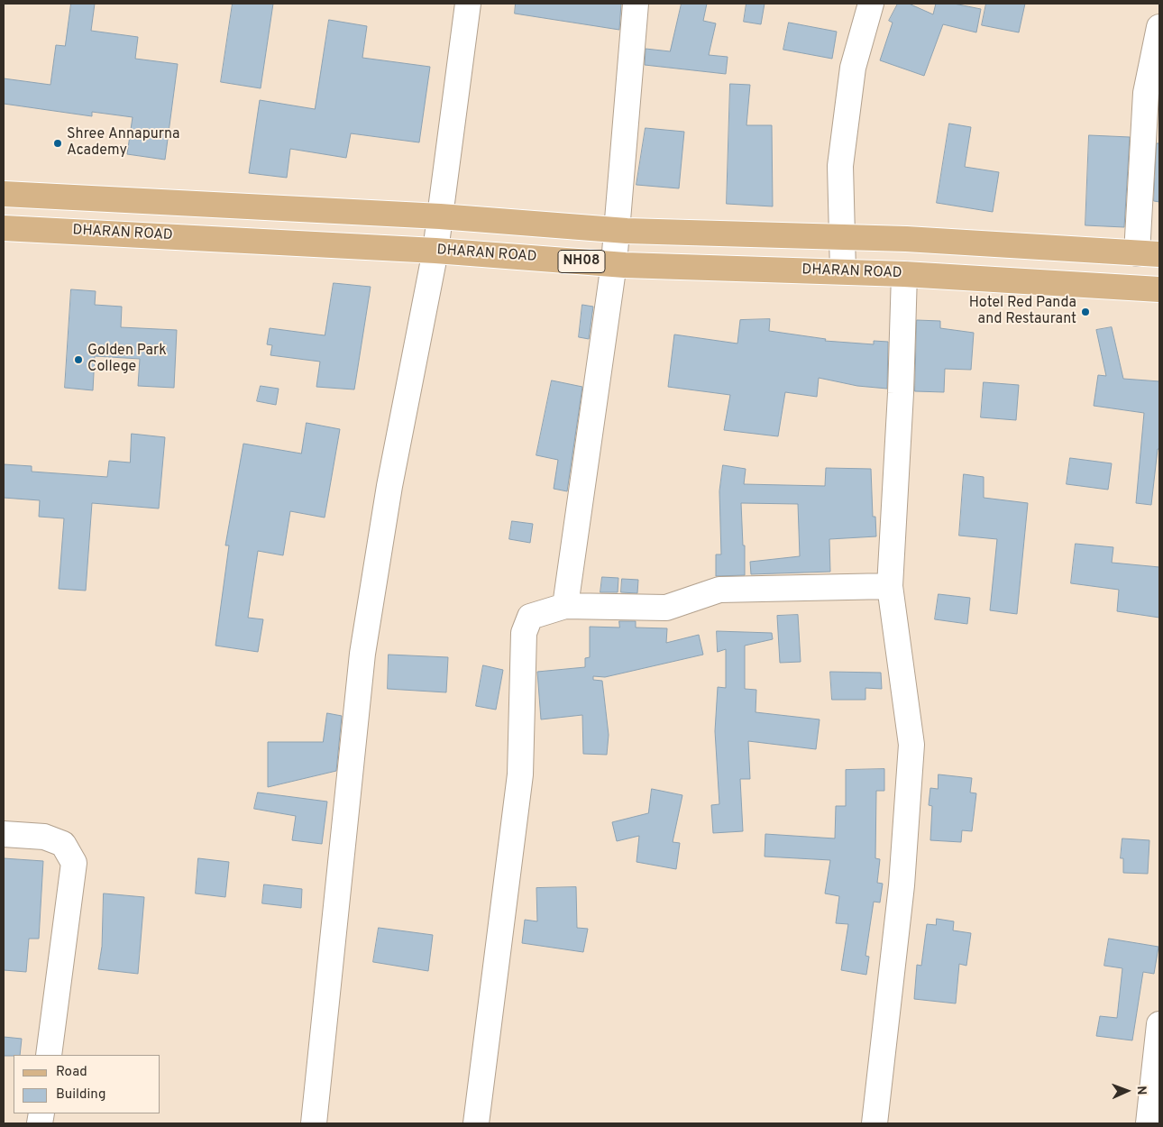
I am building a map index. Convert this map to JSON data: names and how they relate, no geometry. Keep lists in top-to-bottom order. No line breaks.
{"streets":{"main road":["DHARAN ROAD","NH08"]},"places":["Shree Annapurna Academy","Hotel Red Panda and Restaurant","Golden Park College"],"legend":["Road","Building"],"north":"right"}
